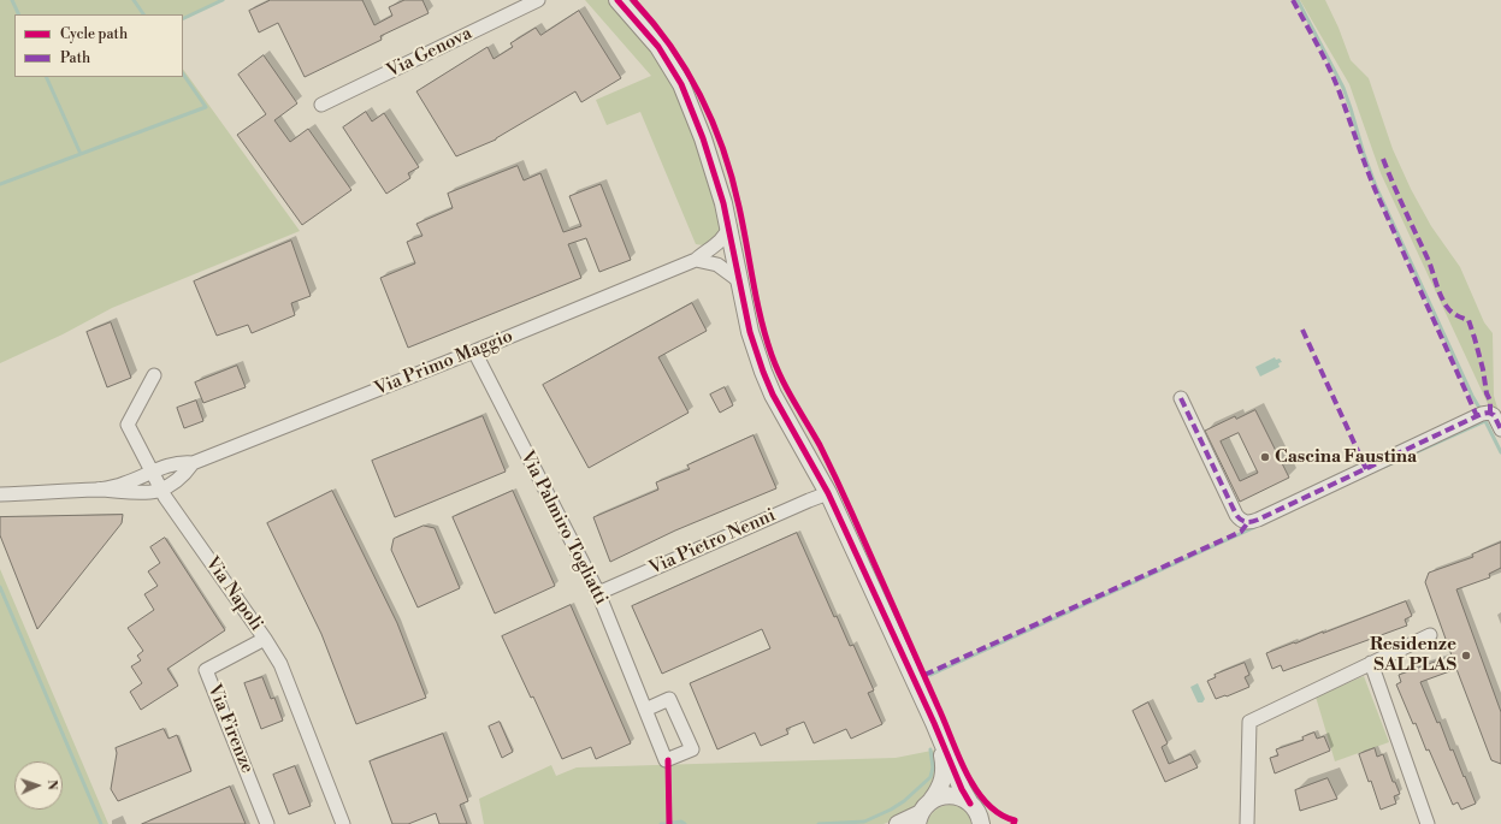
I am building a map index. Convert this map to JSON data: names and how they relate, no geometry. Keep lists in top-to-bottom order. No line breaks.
{"streets":{"street":["Via Genova","Via Primo Maggio","Via Palmiro Togliatti","Via Pietro Nenni","Via Napoli","Via Firenze"]},"crossings":[["Via Primo Maggio","Via Palmiro Togliatti"],["Via Primo Maggio","Via Napoli"],["Via Palmiro Togliatti","Via Pietro Nenni"],["Via Napoli","Via Firenze"]],"places":["Cascina Faustina","Residenze SALPLAS"],"legend":["Cycle path","Path"],"north":"right"}
